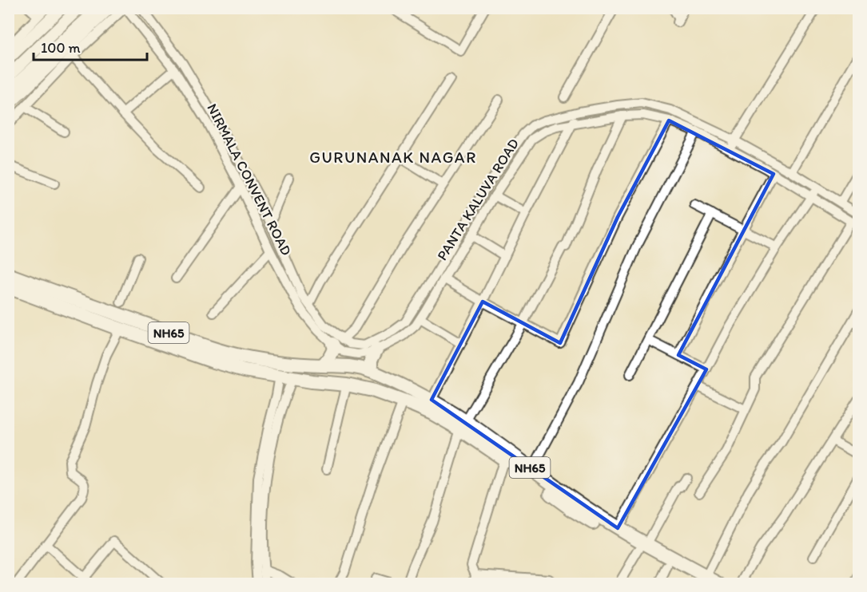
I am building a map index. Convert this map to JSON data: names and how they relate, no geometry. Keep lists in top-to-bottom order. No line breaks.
{"streets":{"highway":["NH65"],"street":["NIRMALA CONVENT ROAD","PANTA KALUVA ROAD"]},"crossings":[["NIRMALA CONVENT ROAD","PANTA KALUVA ROAD"]],"districts":["GURUNANAK NAGAR"],"scale_bar":"100 m"}
